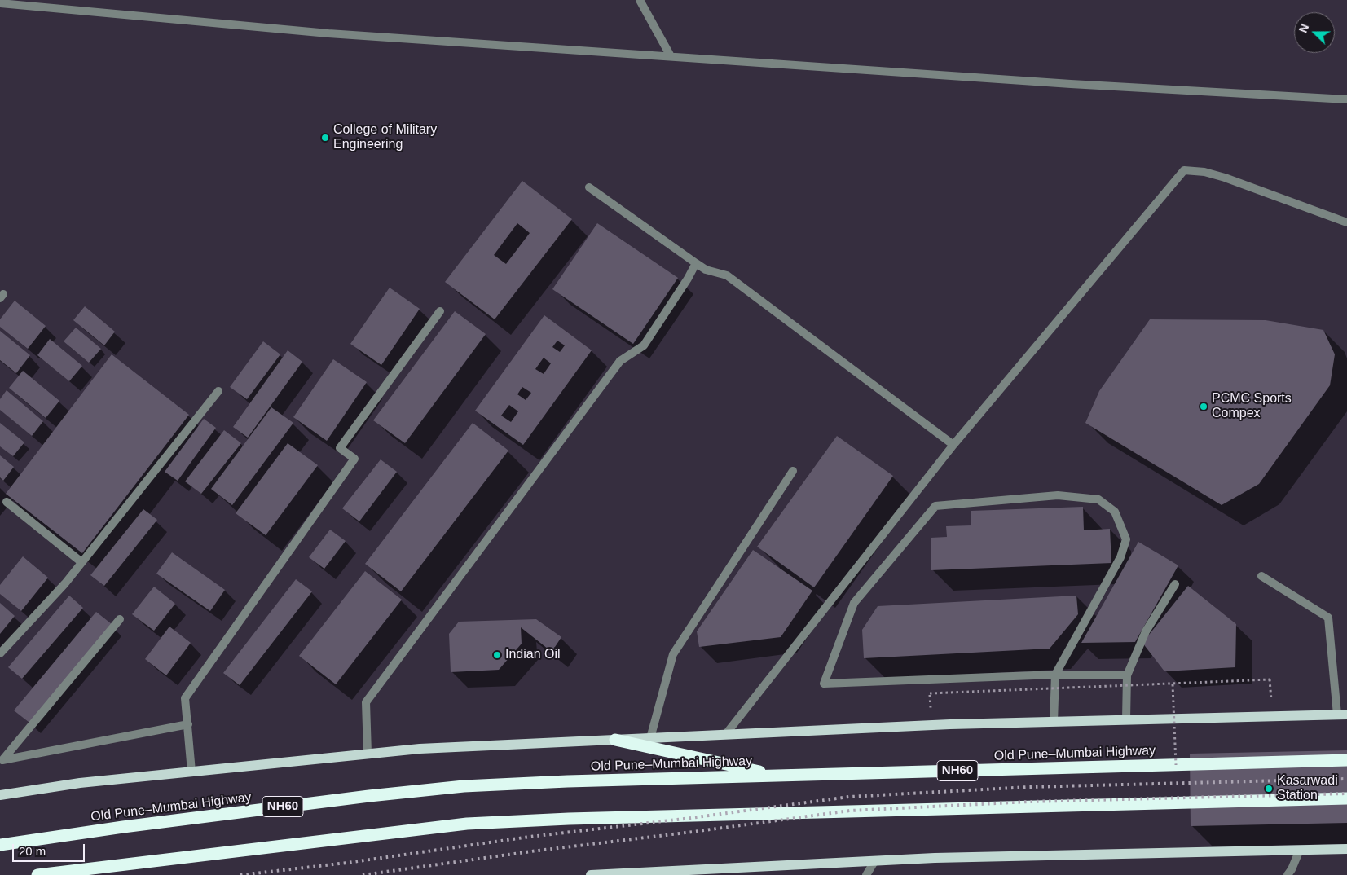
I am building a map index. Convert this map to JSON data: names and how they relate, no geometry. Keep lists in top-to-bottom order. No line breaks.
{"streets":{"highway":["Old Pune–Mumbai Highway","NH60"]},"places":["College of Military Engineering","PCMC Sports Compex","Indian Oil","Kasarwadi Station"],"scale_bar":"20 m","north":"left"}
